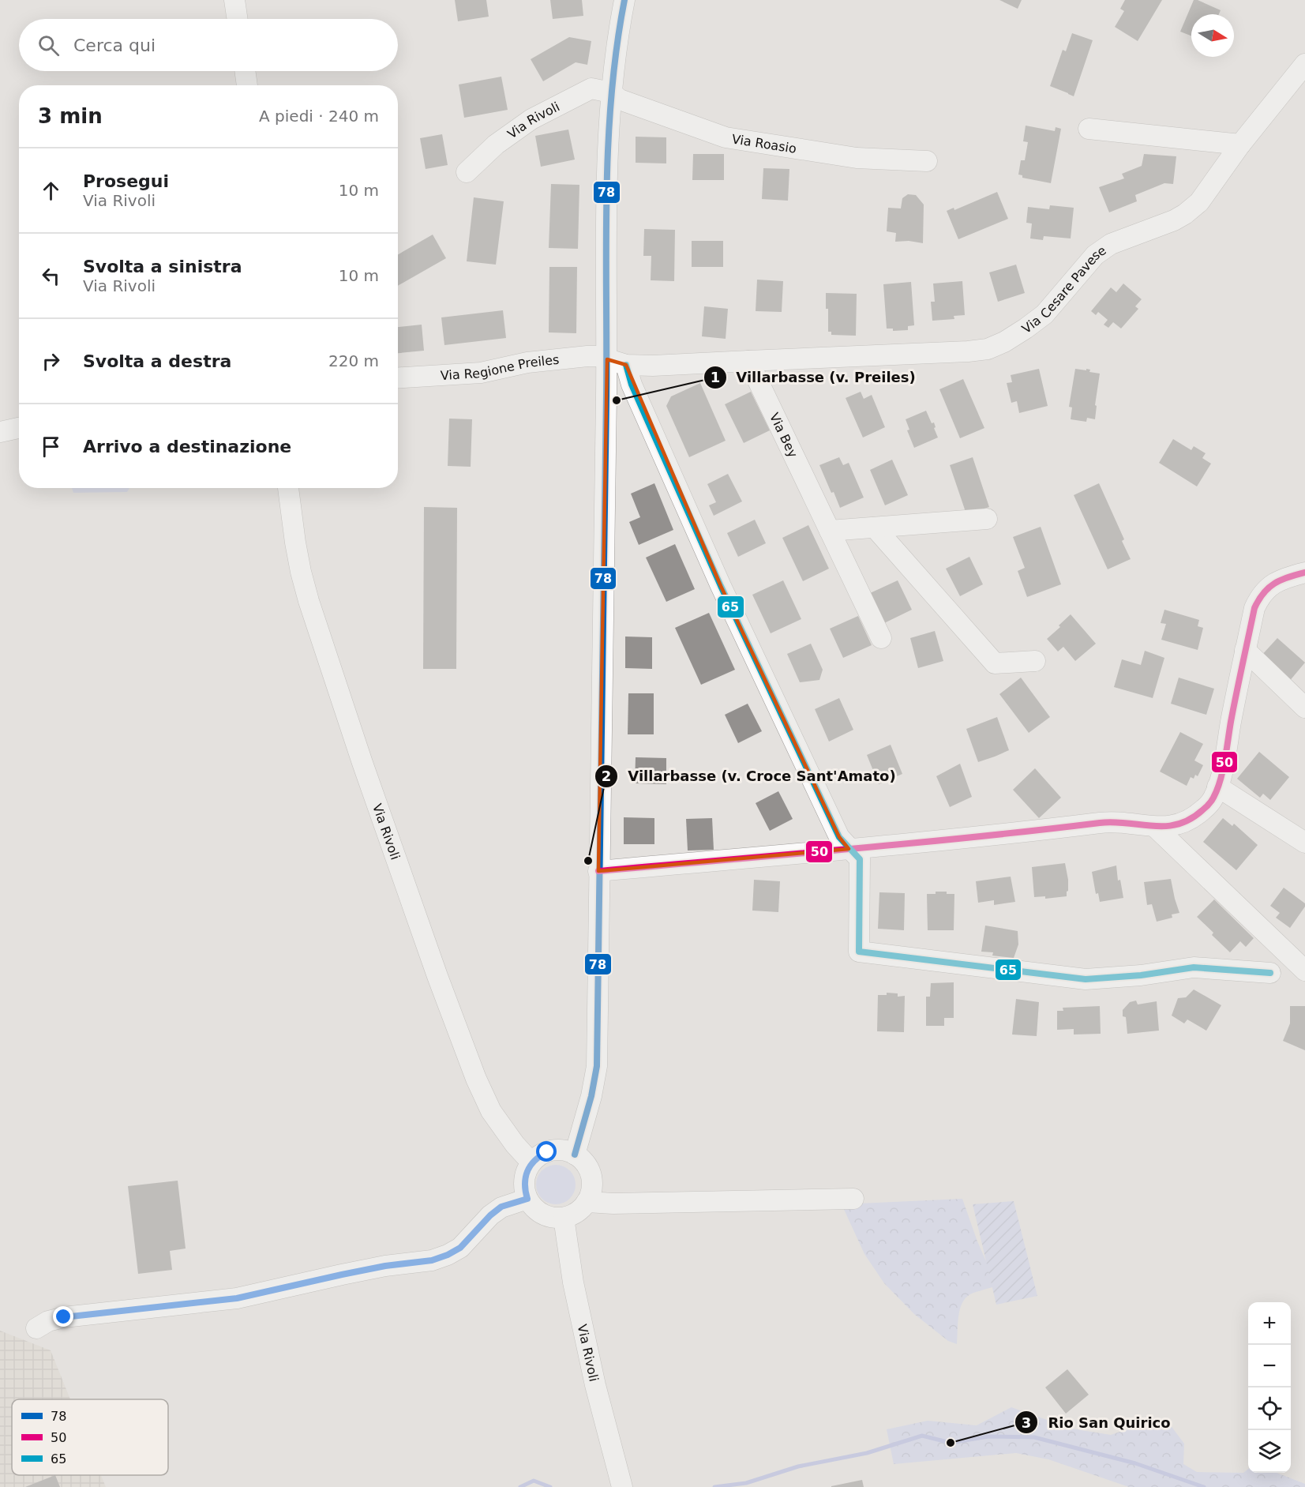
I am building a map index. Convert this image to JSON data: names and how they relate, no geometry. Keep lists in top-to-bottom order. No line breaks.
{"streets":{"street":["Via Rivoli","Via Roasio","Via Cesare Pavese","Via Regione Preiles","Via Bey"]},"crossings":[["Via Rivoli","Via Roasio"],["Via Cesare Pavese","Via Bey"]],"places":["Villarbasse (v. Preiles)","Villarbasse (v. Croce Sant'Amato)","Rio San Quirico"],"lines":["transit line 78","transit line 65","transit line 50"],"legend":["78","50","65"],"north":"right","page":{"search":"Cerca qui","heading":["3 min","A piedi · 240 m"],"list":[["Prosegui","Via Rivoli","10 m"],["Svolta a sinistra","Via Rivoli","10 m"],["Svolta a destra","220 m"],"Arrivo a destinazione"],"map_buttons":["+","−"]}}
